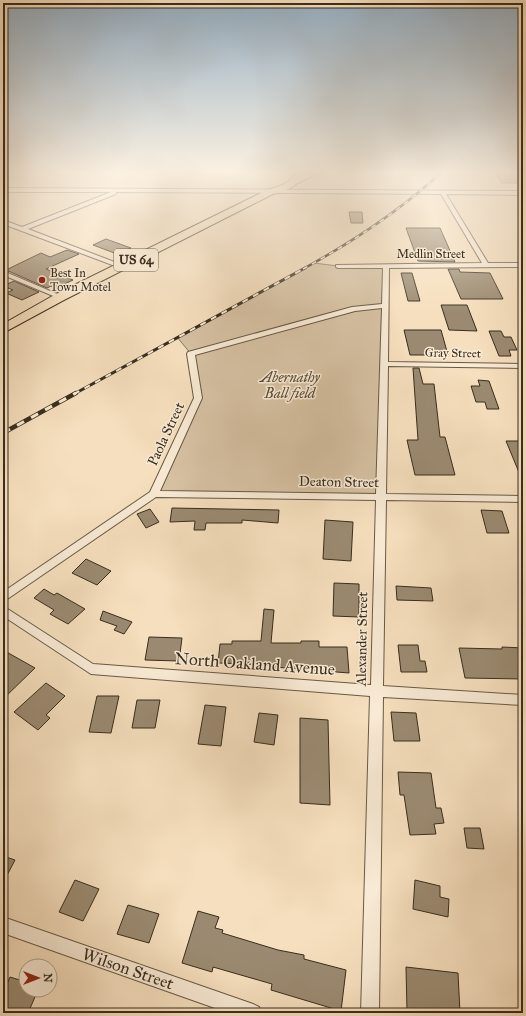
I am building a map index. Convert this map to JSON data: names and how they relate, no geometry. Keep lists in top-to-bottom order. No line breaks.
{"streets":{"main road":["US 64"],"street":["Medlin Street","Gray Street","Paola Street","Deaton Street","Alexander Street","North Oakland Avenue","Wilson Street"]},"crossings":[["Medlin Street","Alexander Street"],["Gray Street","Alexander Street"],["Paola Street","Deaton Street"],["Paola Street","Alexander Street"],["Deaton Street","Alexander Street"],["Alexander Street","North Oakland Avenue"]],"parks":["Abernathy Ball field"],"places":["Best In Town Motel"],"north":"right"}
